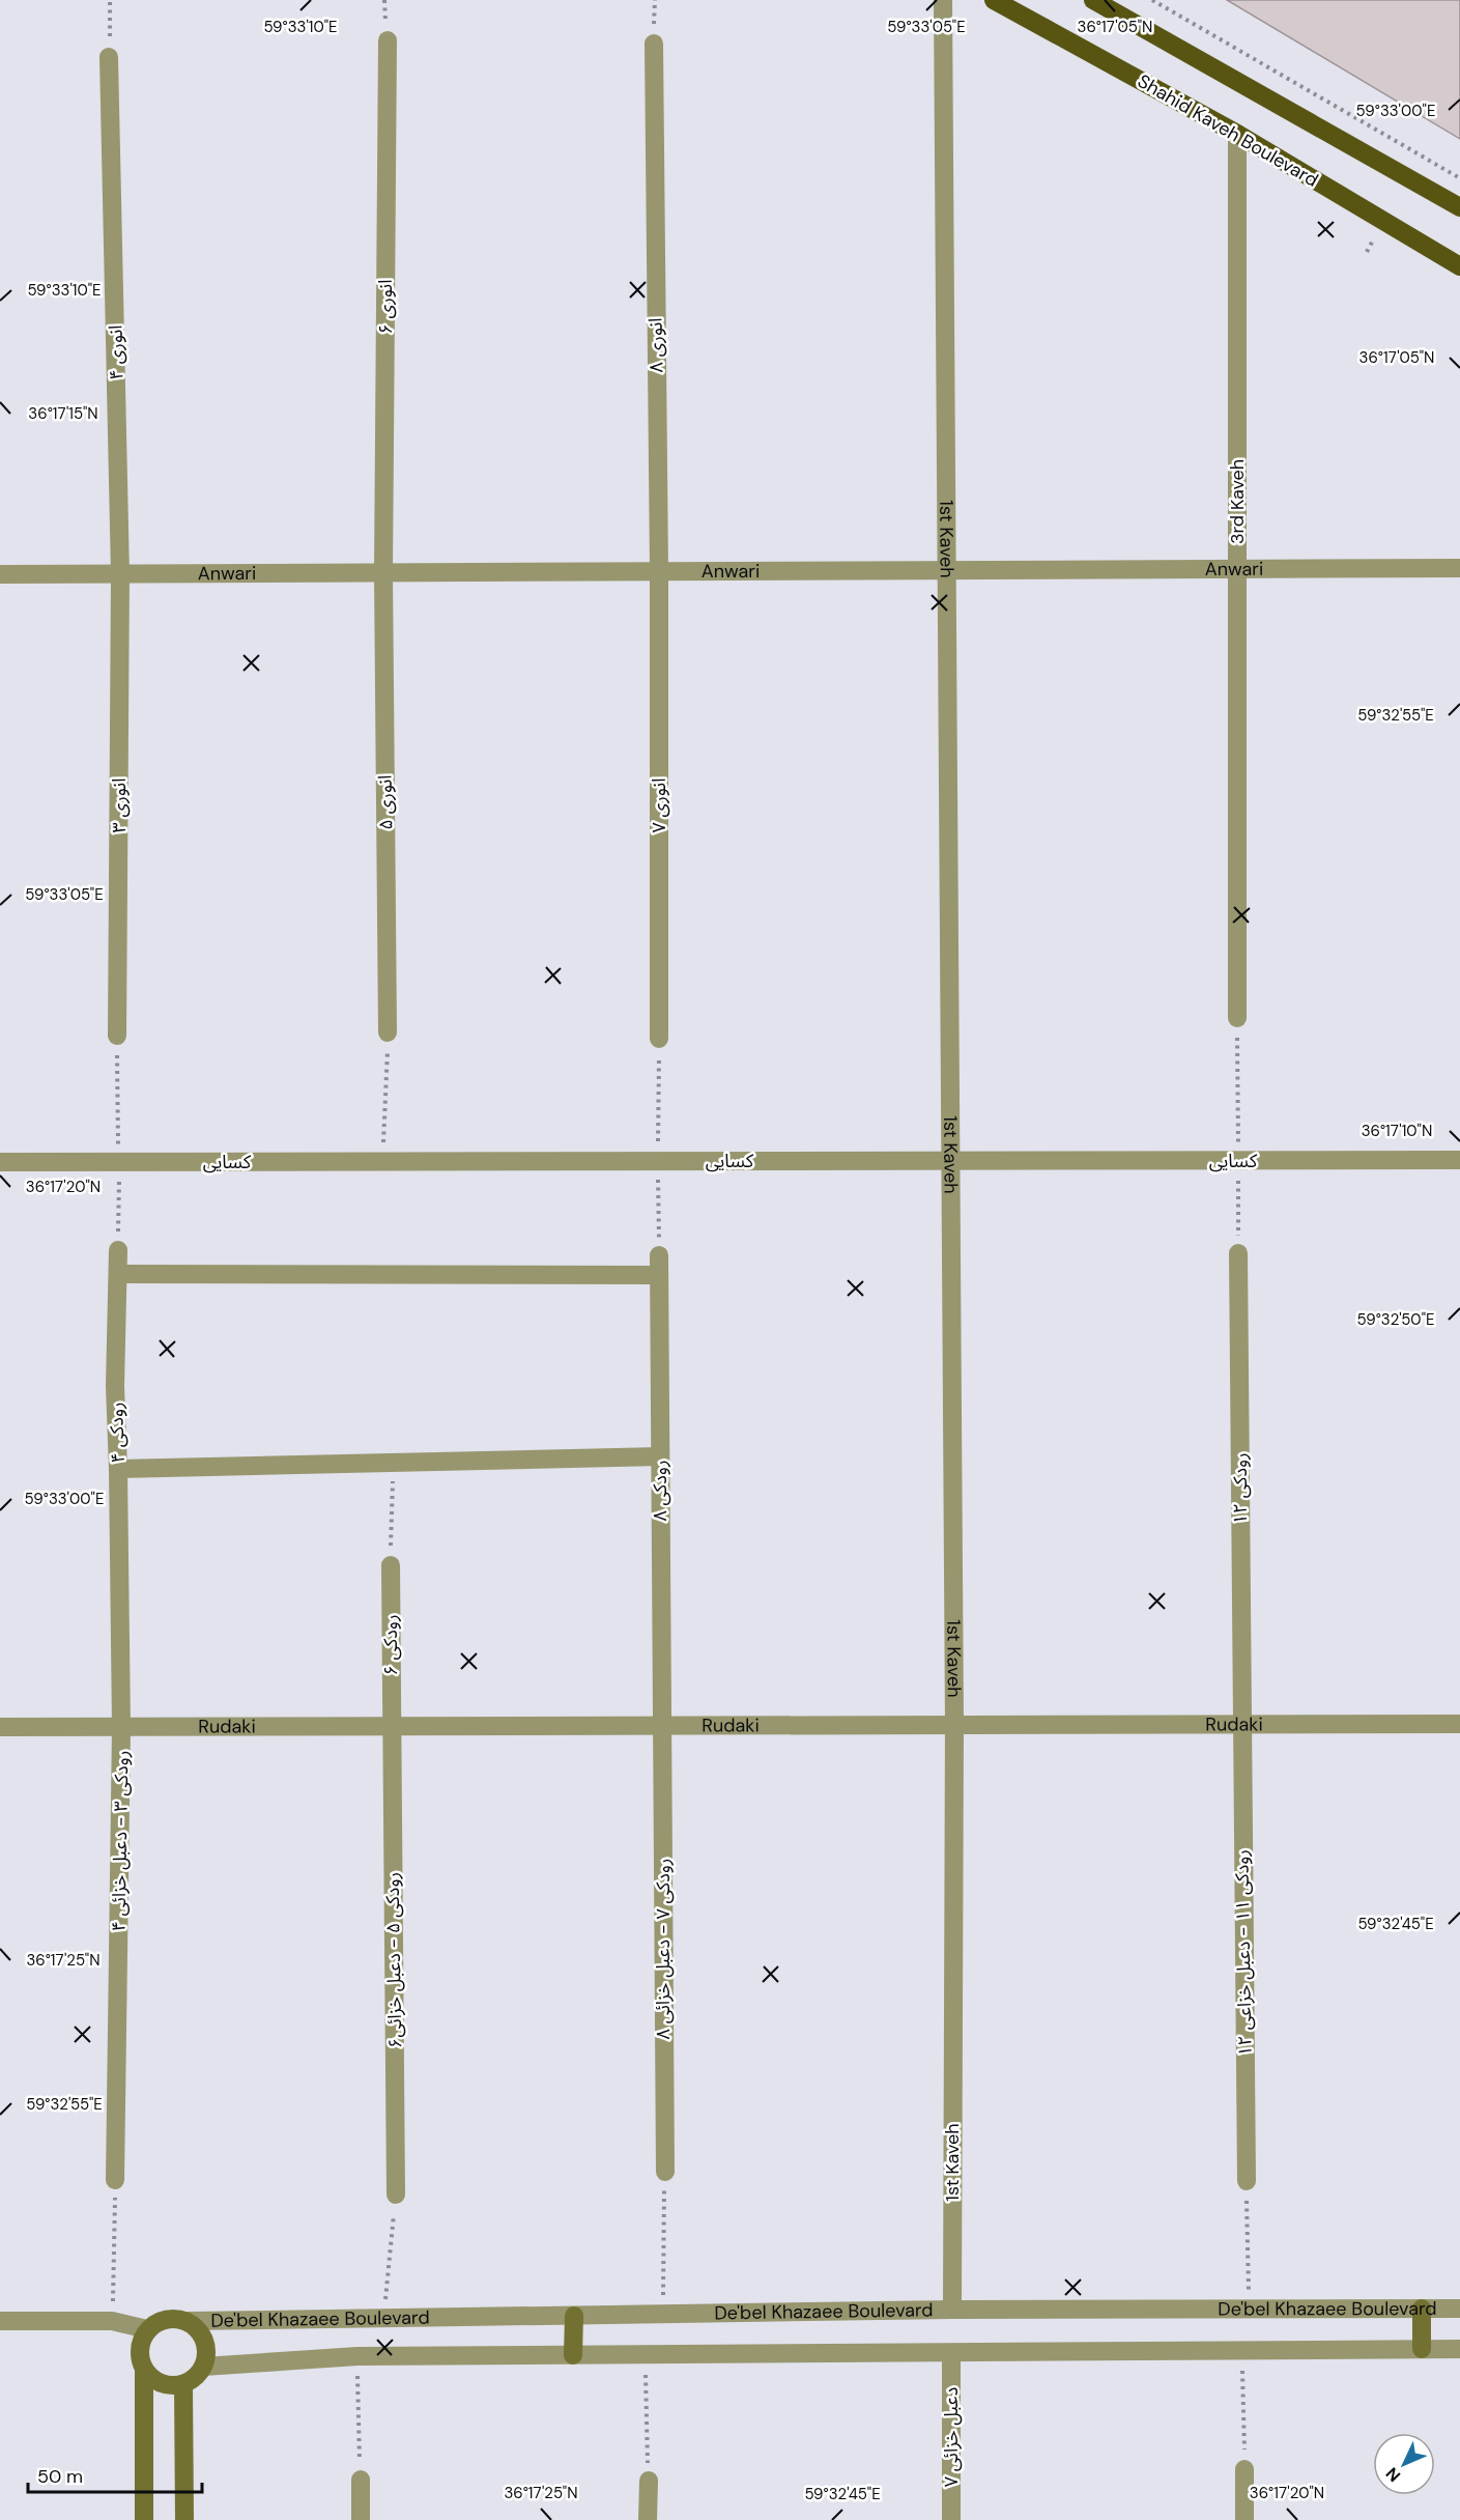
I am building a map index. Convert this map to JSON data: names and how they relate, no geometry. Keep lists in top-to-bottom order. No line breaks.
{"streets":{"main road":["Shahid Kaveh Boulevard"],"street":["انوری ۶","انوری ۸","انوری ۴","3rd Kaveh","1st Kaveh","Anwari","انوری ۵","انوری ۳","انوری ۷","کسایی","رودکی ۴","رودکی ۱۲","رودکی ۸","رودکی ۶","Rudaki","رودکی ۳ - دعبل خزائی ۴","رودکی ۷ - دعبل خزائی ۸","رودکی ۱۱ - دعبل خزاعی ۱۲","رودکی ۵ - دعبل خزائی۶","De'bel Khazaee Boulevard","دعبل خزائی ۷"]},"crossings":[["Shahid Kaveh Boulevard","3rd Kaveh"],["انوری ۶","Anwari"],["انوری ۶","انوری ۵"],["انوری ۸","Anwari"],["انوری ۸","انوری ۷"],["انوری ۴","Anwari"],["انوری ۴","انوری ۳"],["3rd Kaveh","Anwari"],["1st Kaveh","Anwari"],["1st Kaveh","کسایی"],["1st Kaveh","Rudaki"],["1st Kaveh","De'bel Khazaee Boulevard"],["Anwari","انوری ۵"],["Anwari","انوری ۳"],["Anwari","انوری ۷"],["رودکی ۴","Rudaki"],["رودکی ۴","رودکی ۳ - دعبل خزائی ۴"],["رودکی ۱۲","Rudaki"],["رودکی ۱۲","رودکی ۱۱ - دعبل خزاعی ۱۲"],["رودکی ۸","Rudaki"],["رودکی ۸","رودکی ۷ - دعبل خزائی ۸"],["رودکی ۶","Rudaki"],["رودکی ۶","رودکی ۵ - دعبل خزائی۶"],["Rudaki","رودکی ۳ - دعبل خزائی ۴"],["Rudaki","رودکی ۷ - دعبل خزائی ۸"],["Rudaki","رودکی ۱۱ - دعبل خزاعی ۱۲"],["Rudaki","رودکی ۵ - دعبل خزائی۶"],["De'bel Khazaee Boulevard","دعبل خزائی ۷"]],"scale_bar":"50 m","north":"bottom left","coordinates":["59°33'10\"E","59°33'05\"E","36°17'05\"N","59°33'00\"E","36°17'15\"N","59°32'55\"E","36°17'10\"N","36°17'20\"N","59°32'50\"E","59°32'45\"E","36°17'25\"N"]}
